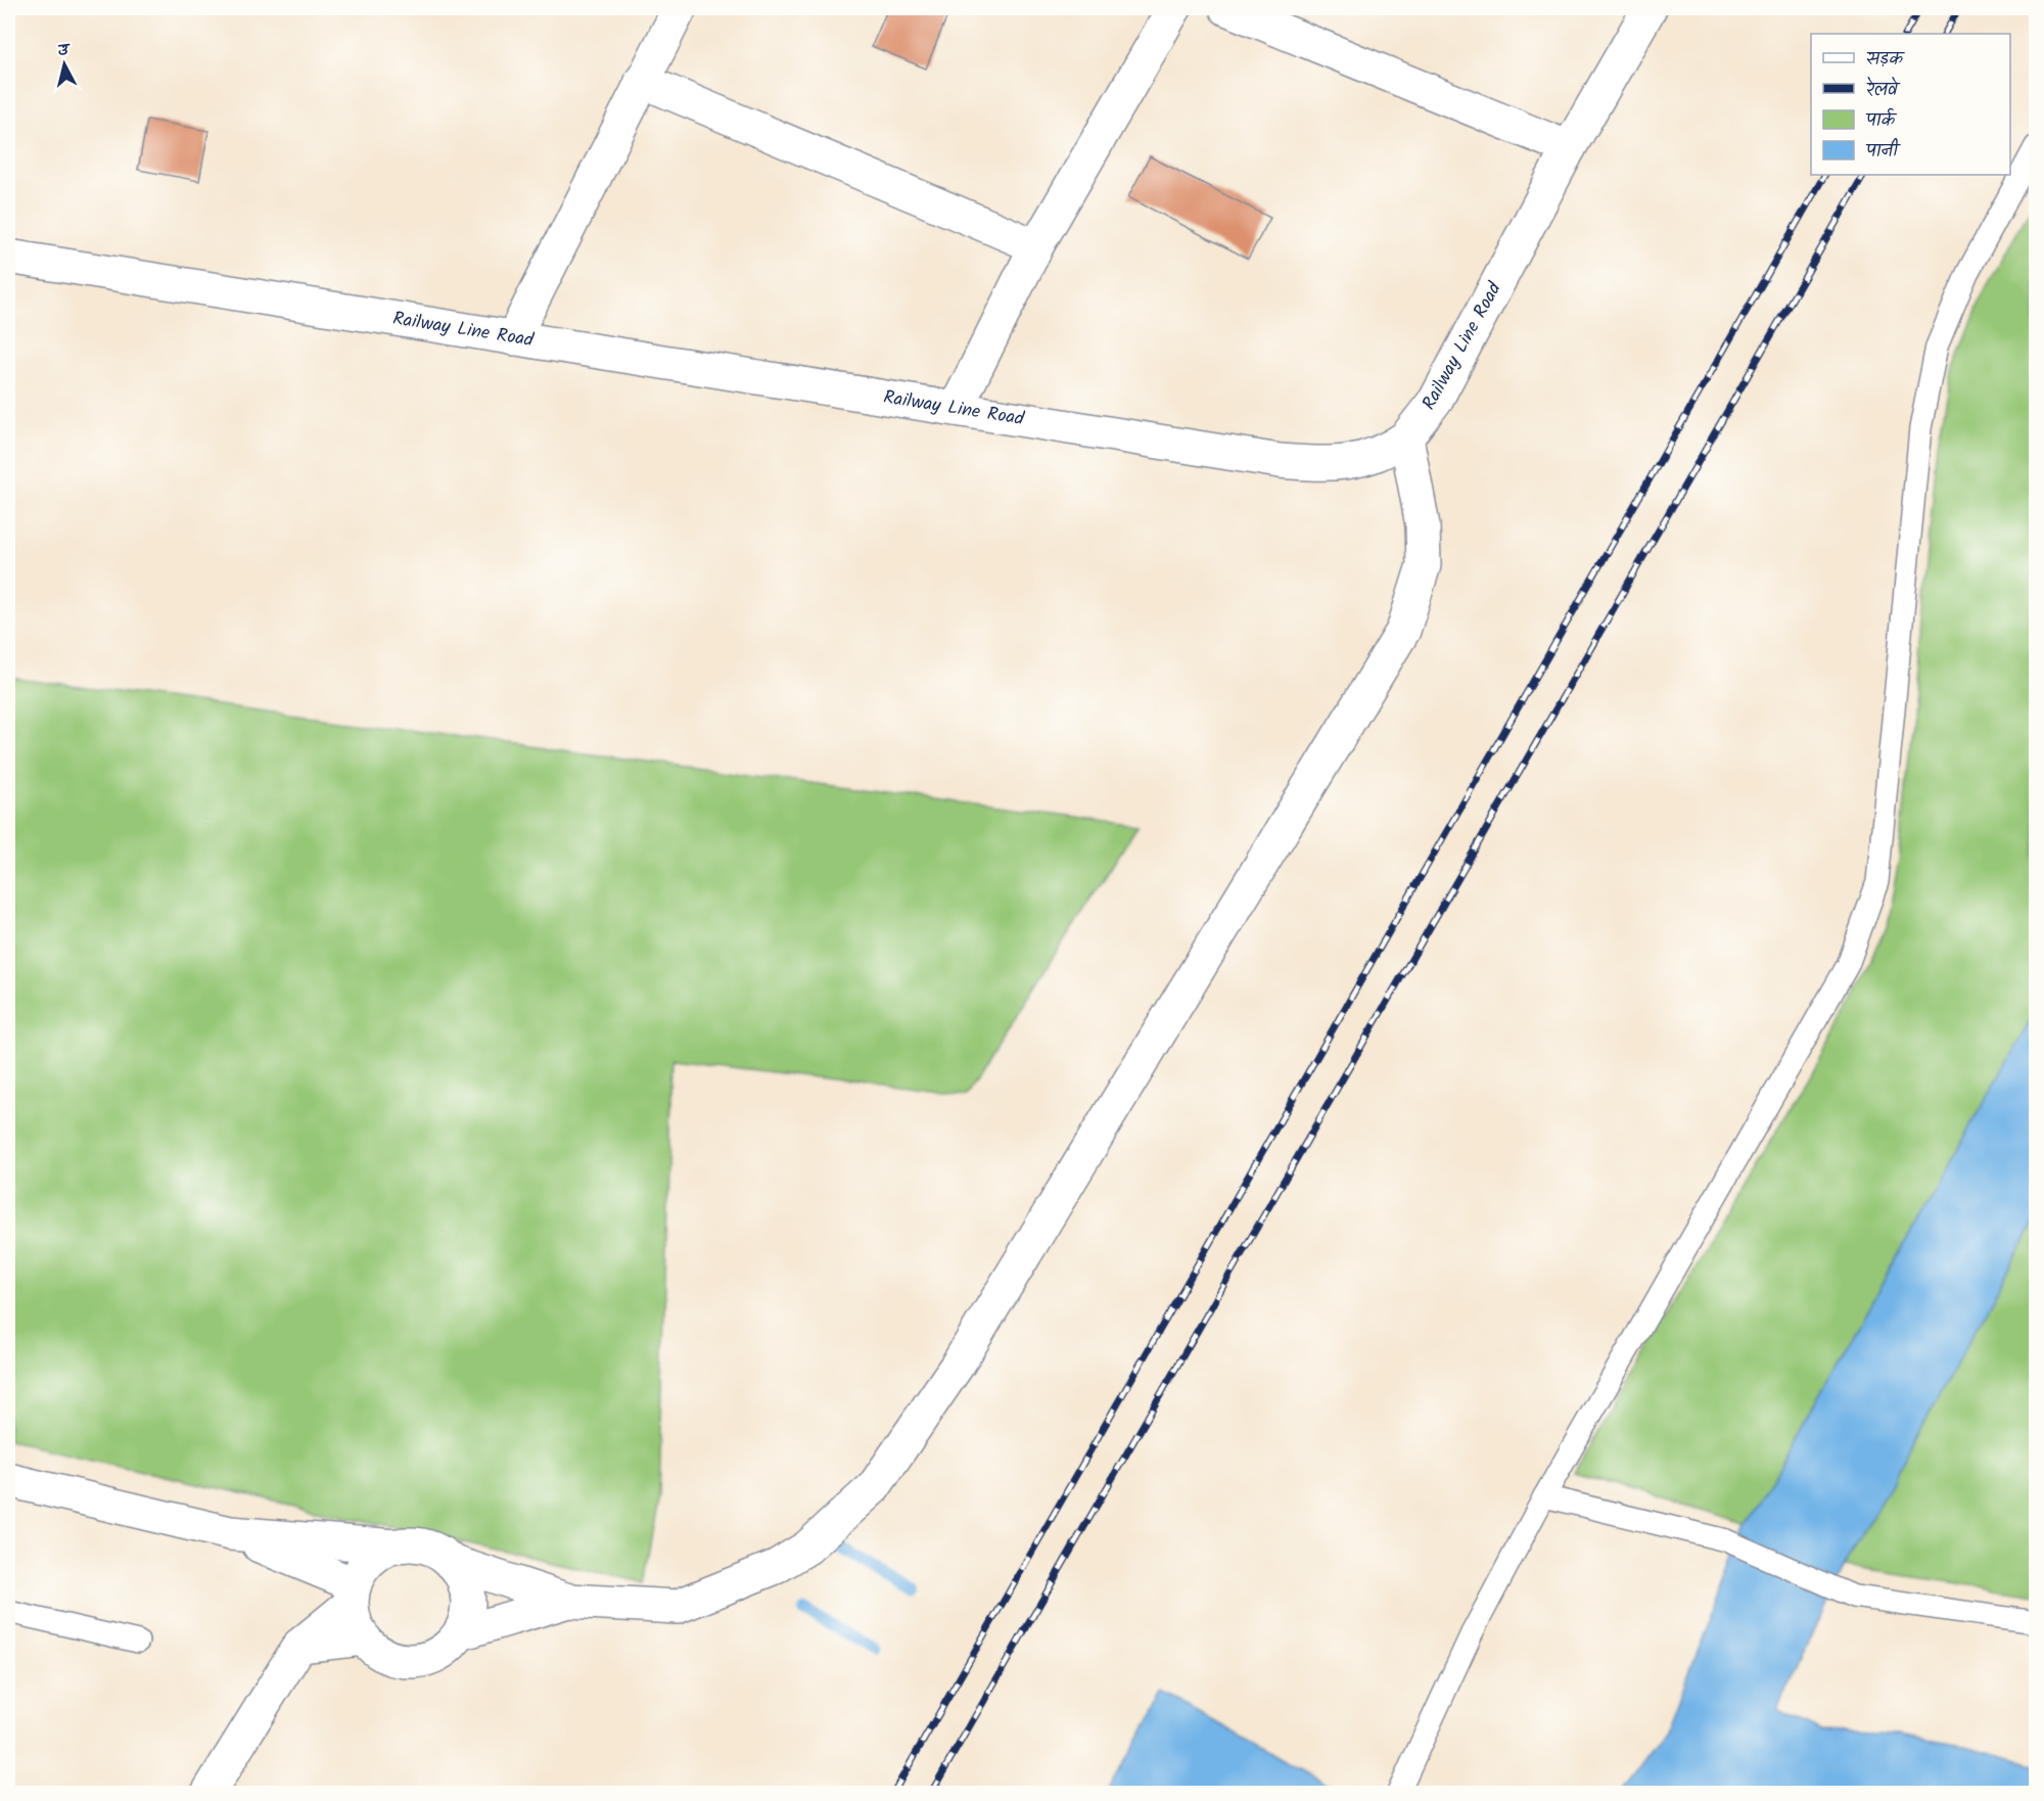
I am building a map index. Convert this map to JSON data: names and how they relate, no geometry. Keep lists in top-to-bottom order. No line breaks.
{"streets":{"street":["Railway Line Road"]},"legend":["सड़क","रेलवे","पार्क","पानी"],"north":"top"}
